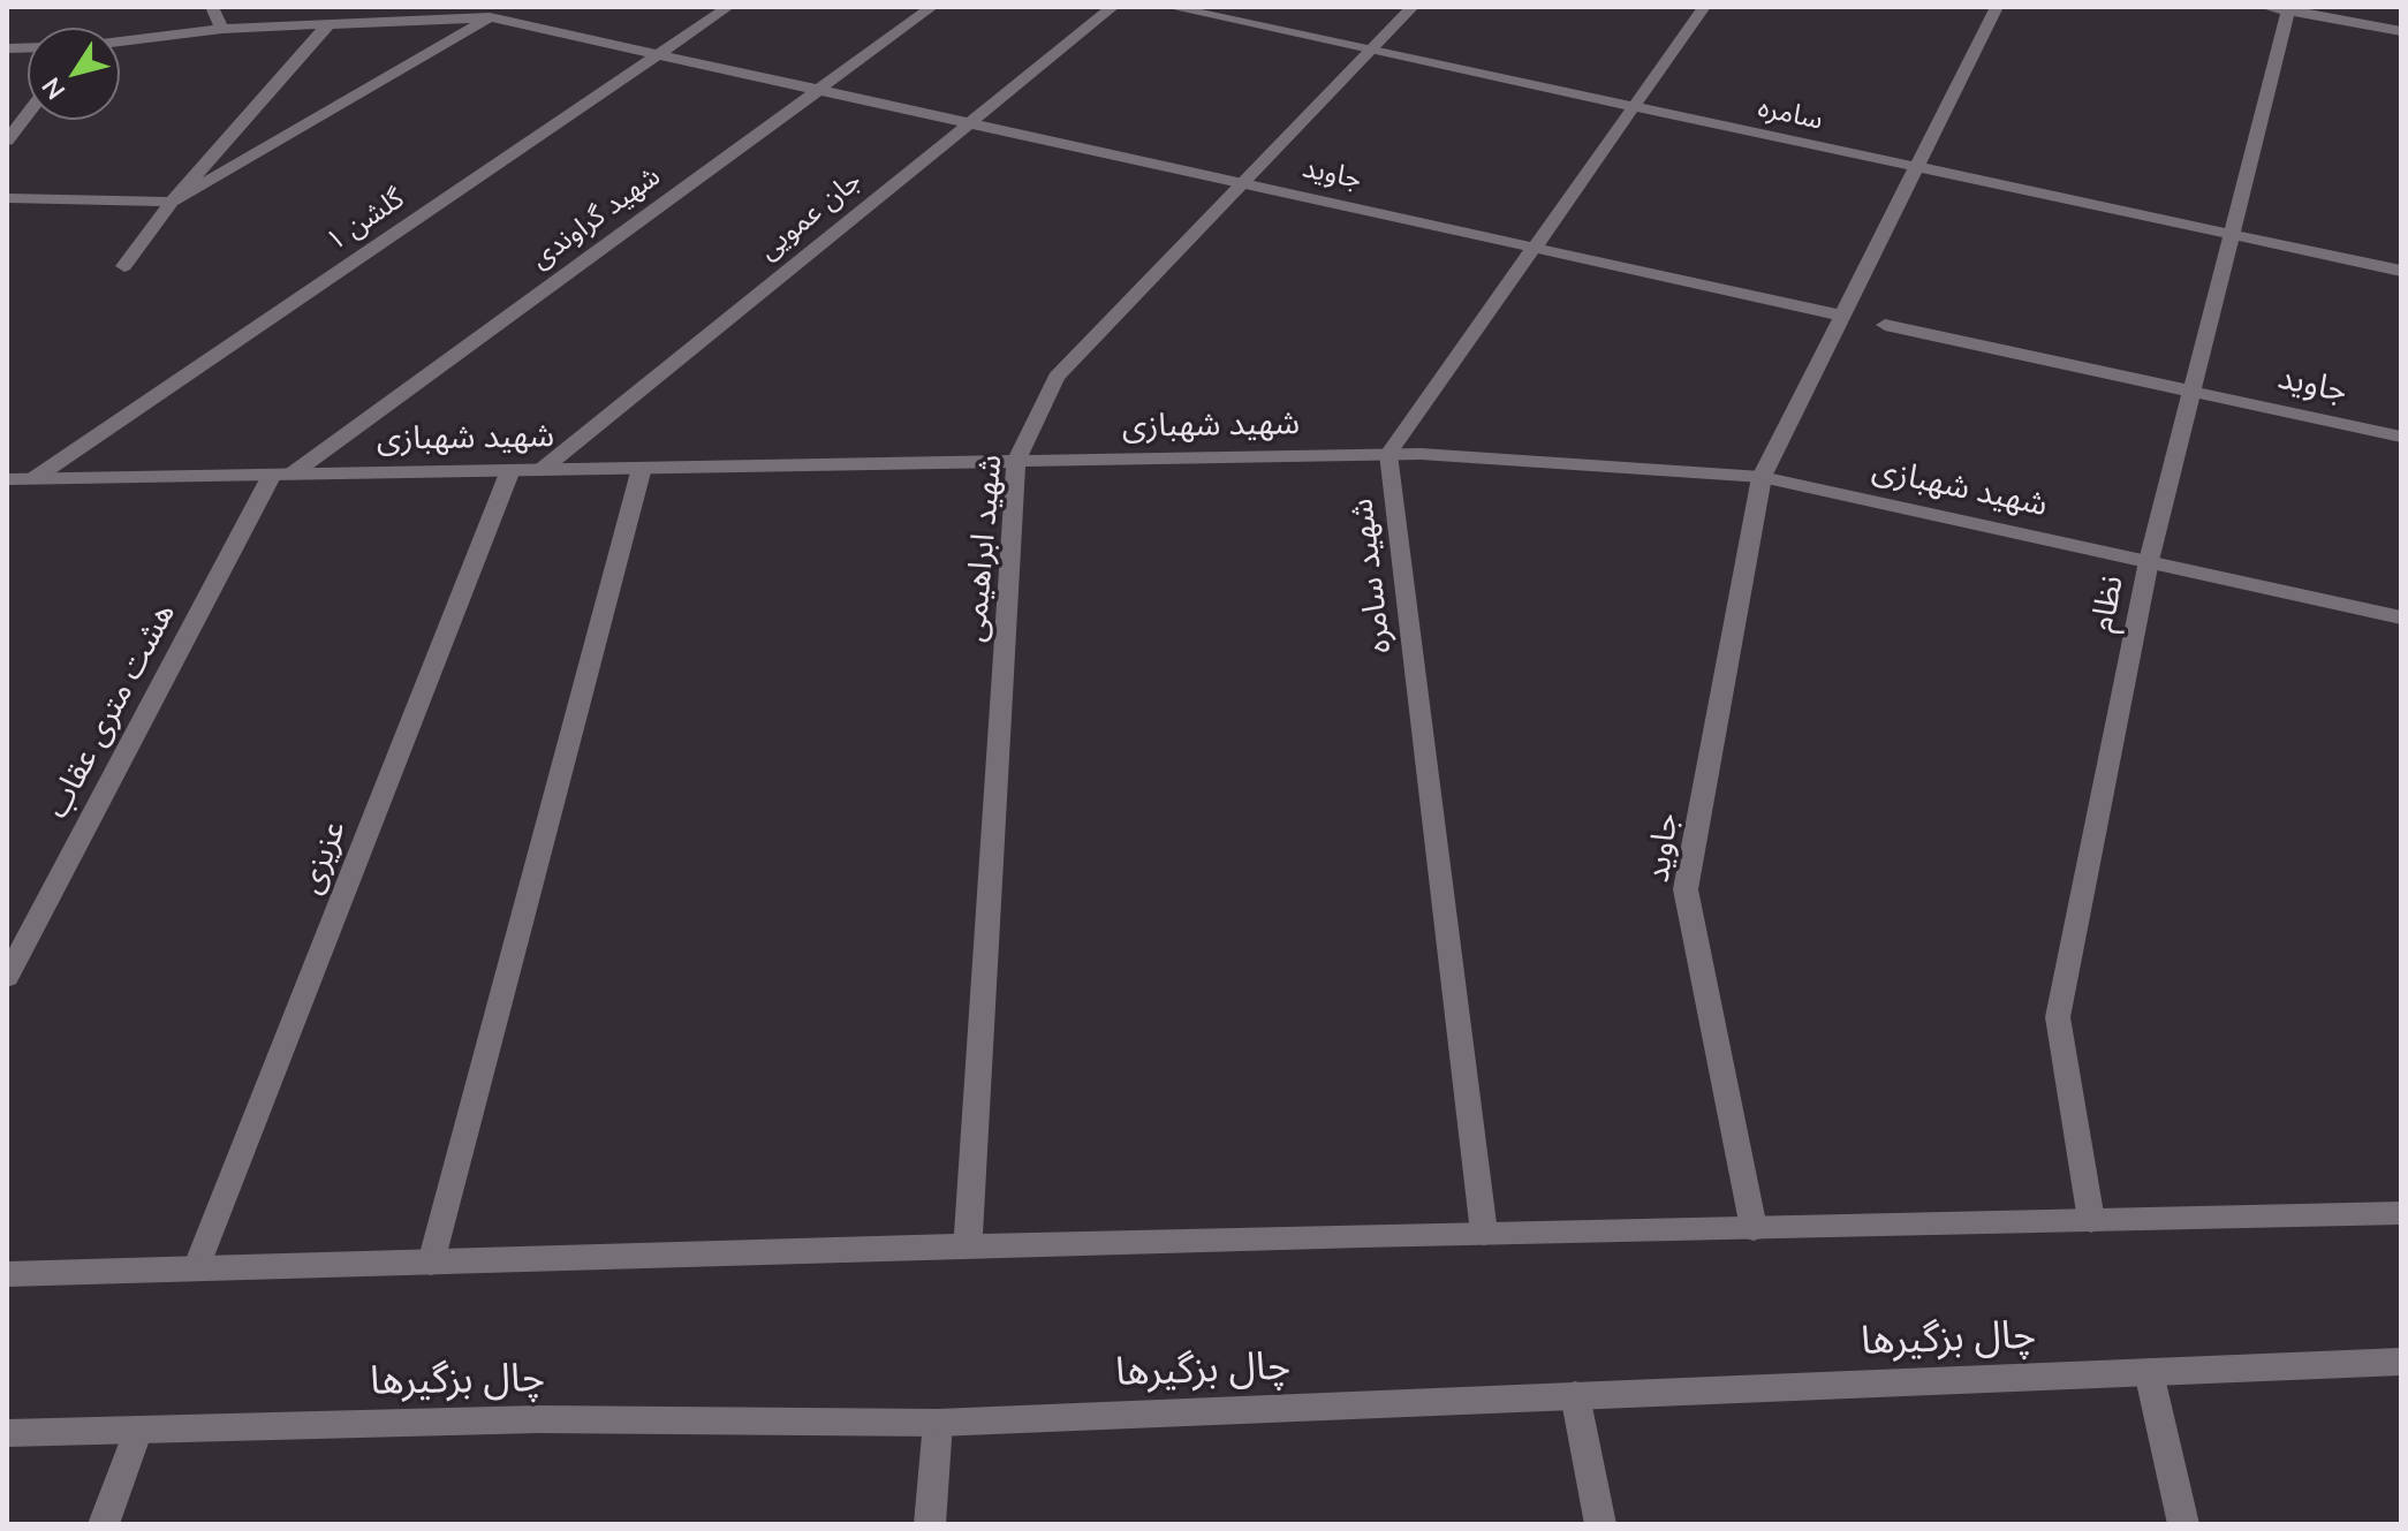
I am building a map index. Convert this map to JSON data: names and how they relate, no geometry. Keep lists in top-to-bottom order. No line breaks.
{"streets":{"street":["سامره","جاوید","جان عمویی","شهید گراوندی","گلشن ۱","شهید شهبازی","شهید ابراهیمی","شهید سامره","نظام","هشت متری عقاب","عزیزی","چال بزگیرها"]},"crossings":[["سامره","جاوید"],["سامره","شهید ابراهیمی"],["سامره","شهید سامره"],["سامره","نظام"],["جاوید","جان عمویی"],["جاوید","شهید گراوندی"],["جاوید","گلشن ۱"],["جاوید","شهید شهبازی"],["جاوید","شهید ابراهیمی"],["جاوید","شهید سامره"],["جاوید","نظام"],["جان عمویی","شهید شهبازی"],["شهید گراوندی","شهید شهبازی"],["شهید گراوندی","هشت متری عقاب"],["گلشن ۱","شهید شهبازی"],["شهید شهبازی","شهید ابراهیمی"],["شهید شهبازی","شهید سامره"],["شهید شهبازی","نظام"],["شهید شهبازی","هشت متری عقاب"],["شهید شهبازی","عزیزی"]],"north":"bottom left"}
